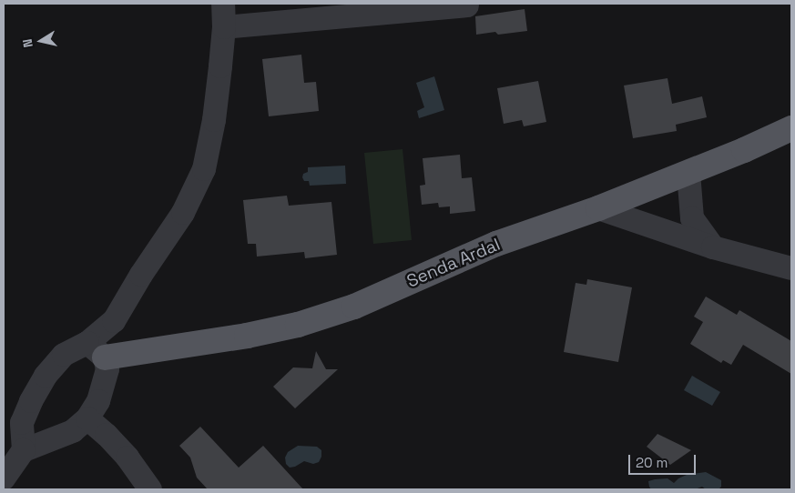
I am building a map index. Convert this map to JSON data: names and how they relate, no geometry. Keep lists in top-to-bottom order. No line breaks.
{"streets":{"main road":["Senda Ardal"]},"scale_bar":"20 m","north":"left"}
